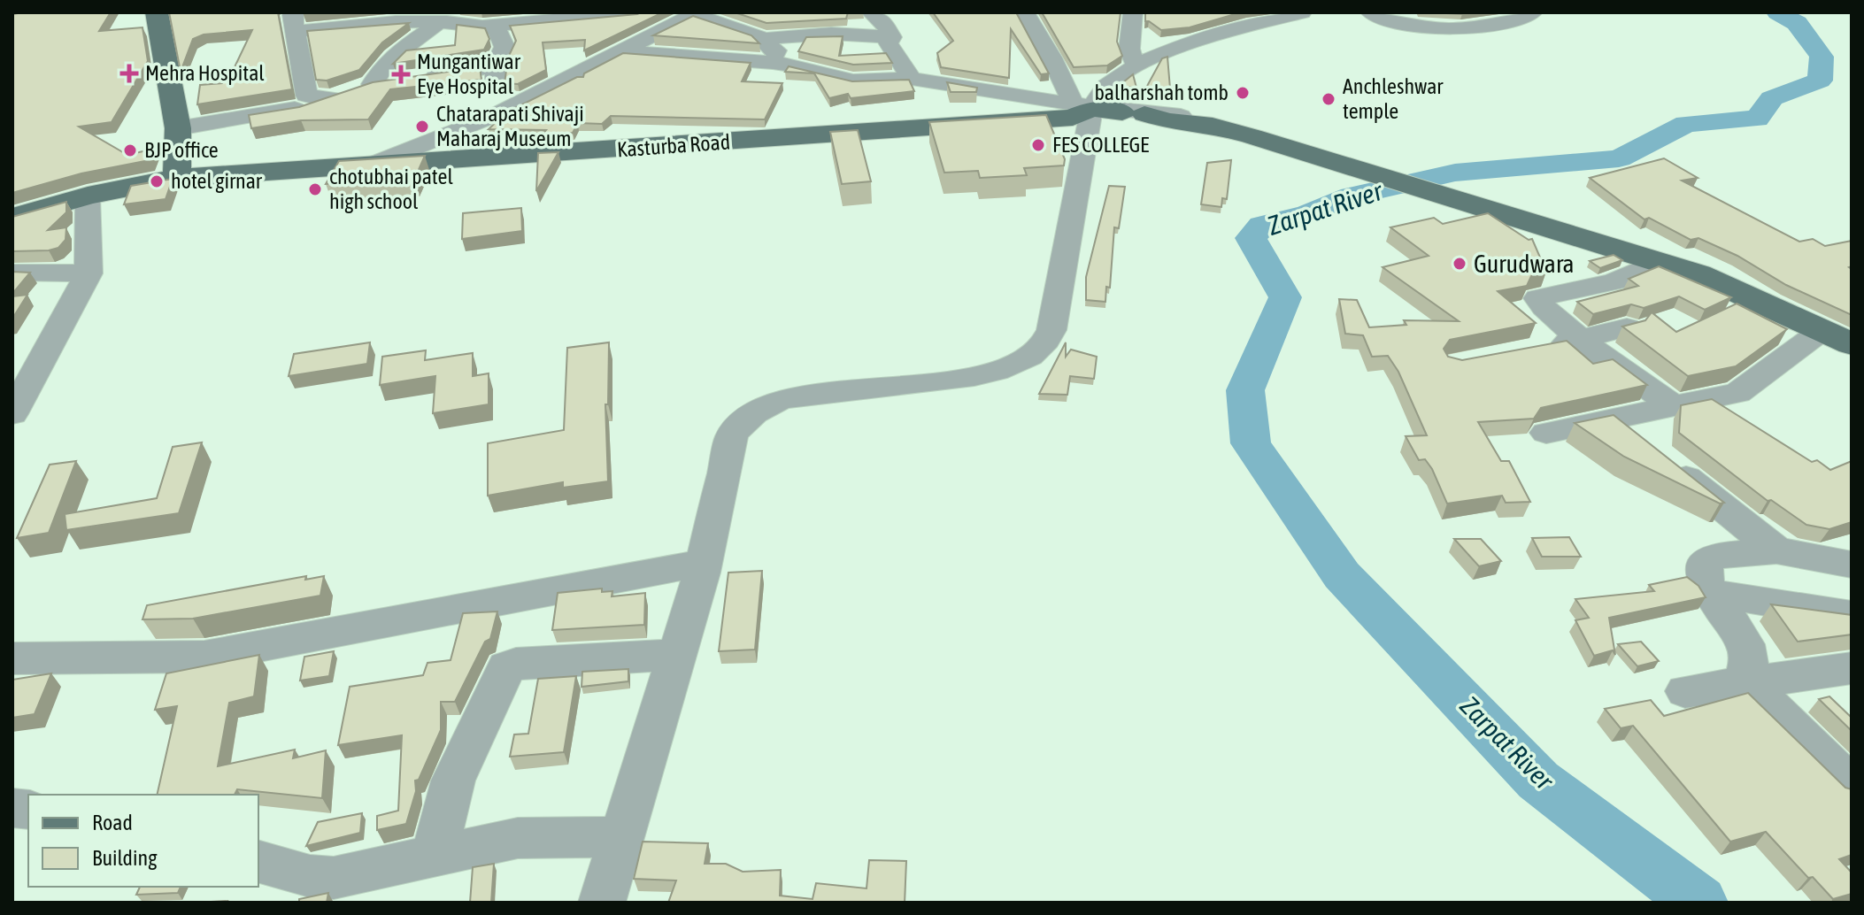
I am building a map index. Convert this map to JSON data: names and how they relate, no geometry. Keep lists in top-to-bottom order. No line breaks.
{"streets":{"main road":["Kasturba Road"]},"water":["Zarpat River"],"places":{"health":["Mehra Hospital","Mungantiwar Eye Hospital"],"other":["balharshah tomb","Anchleshwar temple","Chatarapati Shivaji Maharaj Museum","FES COLLEGE","BJP office","hotel girnar","chotubhai patel high school","Gurudwara"]},"legend":["Road","Building"]}
